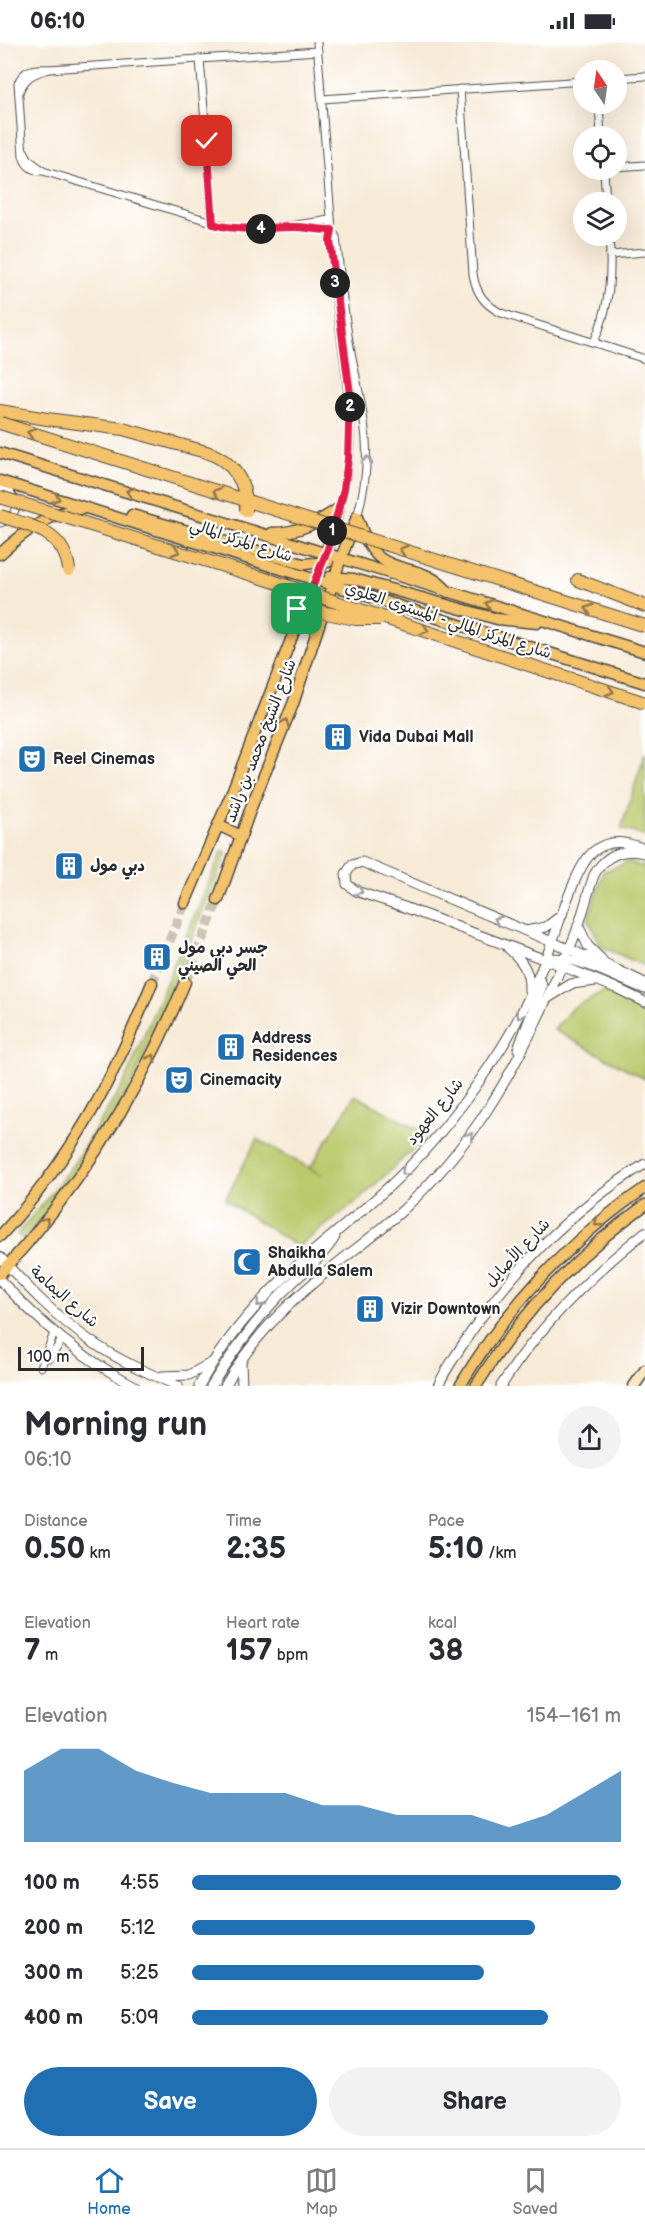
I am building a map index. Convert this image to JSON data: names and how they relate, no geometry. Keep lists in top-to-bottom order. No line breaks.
{"streets":{"highway":["شارع المركز المالي - المستوى العلوي"],"main road":["شارع المركز المالي","شارع الشيخ محمد بن راشد","شارع الأصايل"],"street":["شارع العهود","شارع اليمامة"]},"crossings":[["شارع المركز المالي","شارع الشيخ محمد بن راشد"]],"places":{"building":["Vida Dubai Mall","دبي مول","جسر دبي مول الحي الصيني","Address Residences","Vizir Downtown"],"theatre":["Reel Cinemas","Cinemacity"],"mosque":["Shaikha Abdulla Salem"]},"scale_bar":"100 m","north":"top","page":{"status":"06:10","pins":["4","3","2","1"],"scale":"100 m","heading":["Morning run","06:10"],"stats":[["Distance","0.50 km"],["Time","2:35"],["Pace","5:10 /km"],["Elevation","7 m"],["Heart rate","157 bpm"],["kcal","38"]],"chart":["Elevation","154–161 m"],"list":[{"name":"100 m","note":"4:55"},{"name":"200 m","note":"5:12"},{"name":"300 m","note":"5:25"},{"name":"400 m","note":"5:09"}],"buttons":["Save","Share"],"tabs":["Home","Map","Saved"]}}
